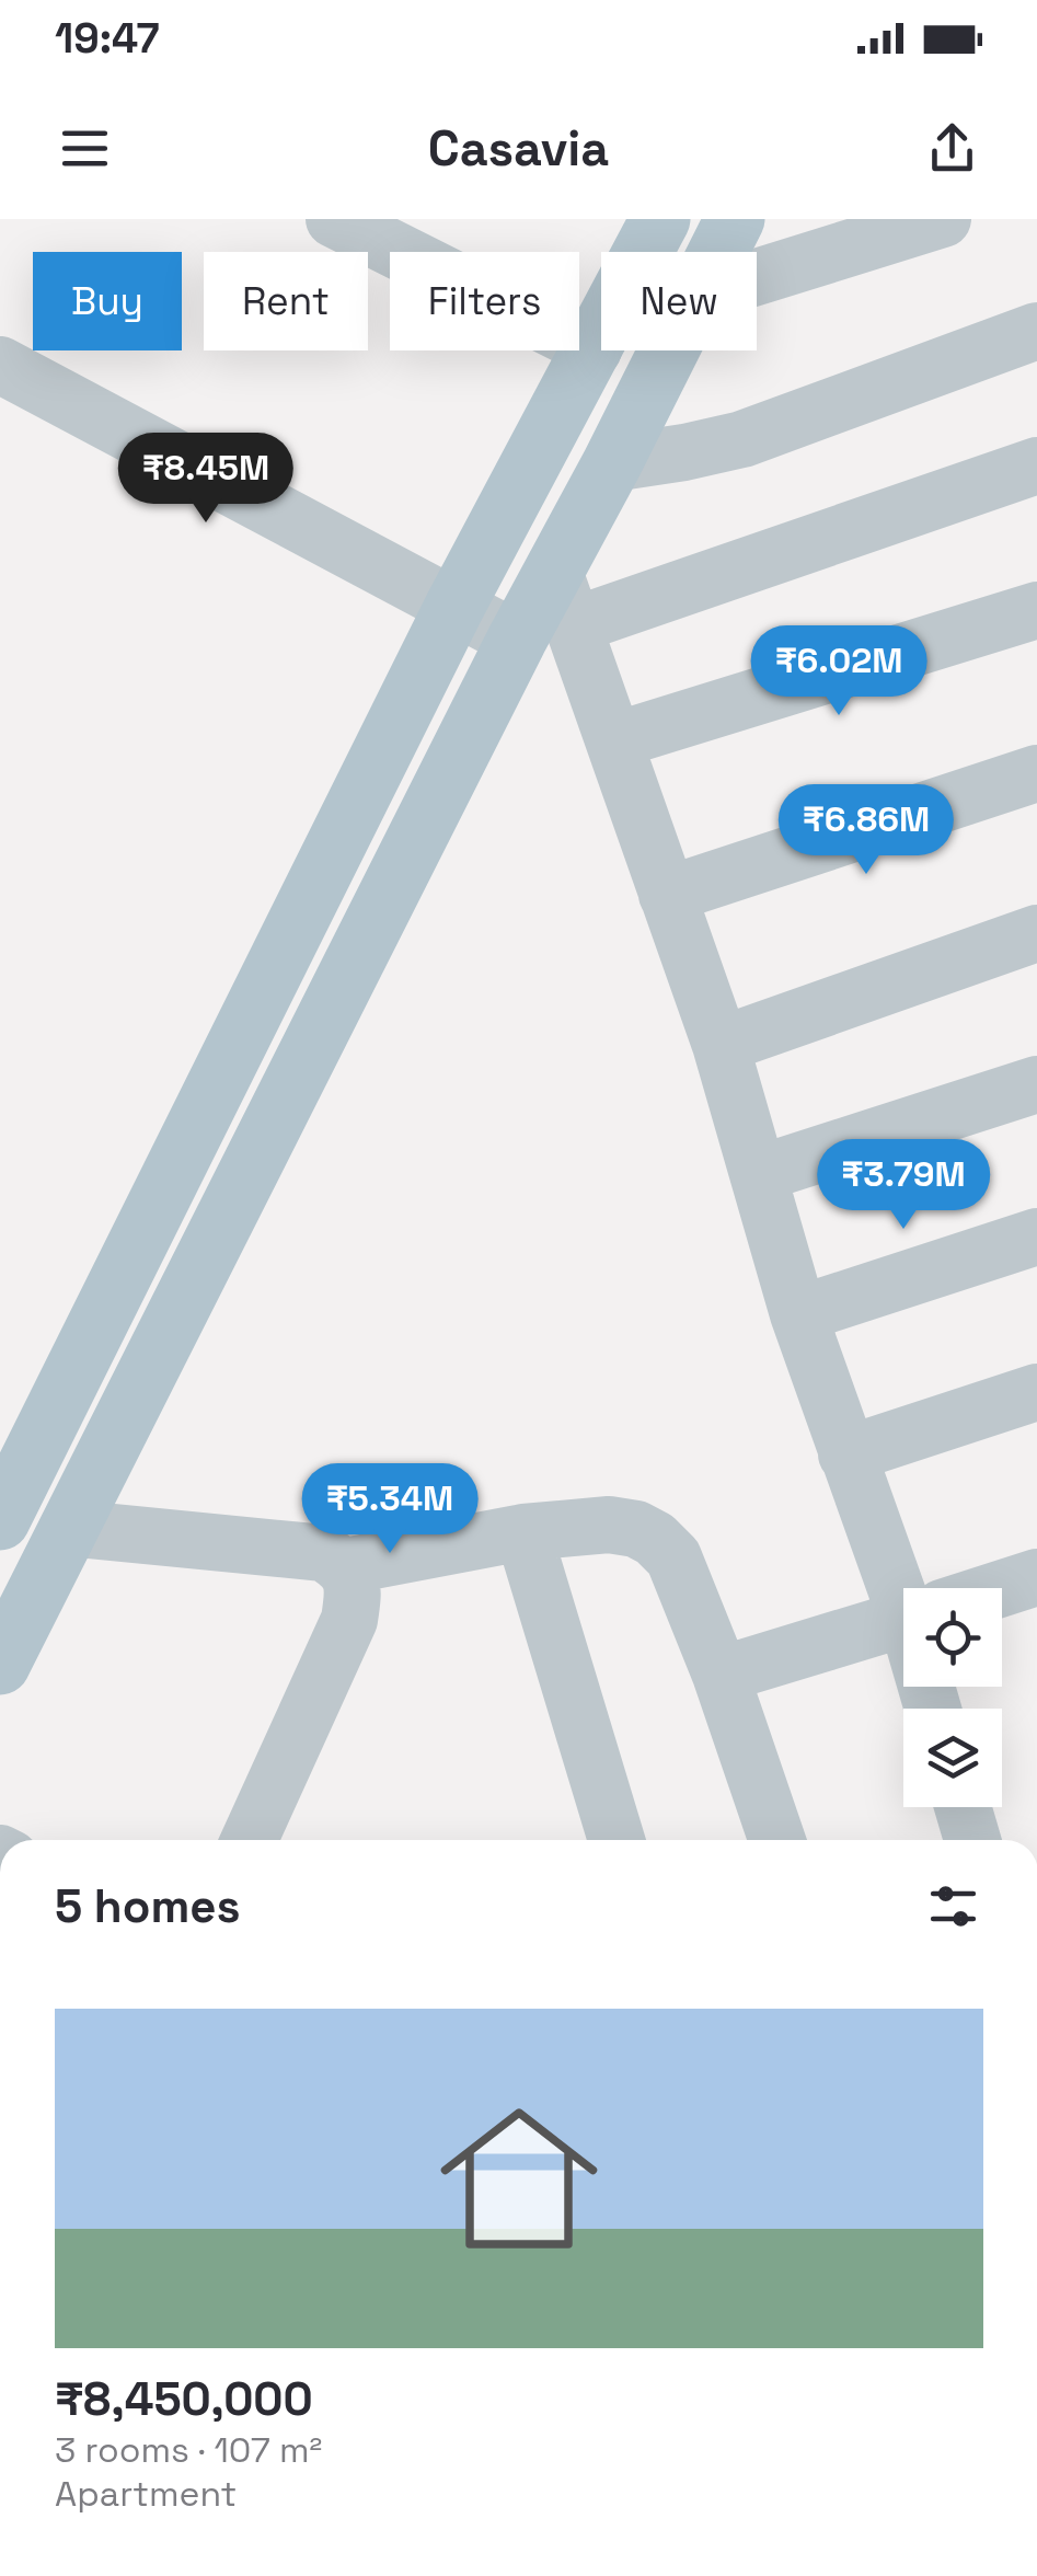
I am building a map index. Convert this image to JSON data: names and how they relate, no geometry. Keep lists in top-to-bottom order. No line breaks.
{"page":{"status":"19:47","header":"Casavia","chip":["Buy","Rent","Filters","New"],"price":["₹8.45M","₹6.02M","₹6.86M","₹3.79M","₹5.34M"],"heading":"5 homes","list":[{"name":"₹8,450,000","note":"3 rooms · 107 m² · Apartment"}]}}
